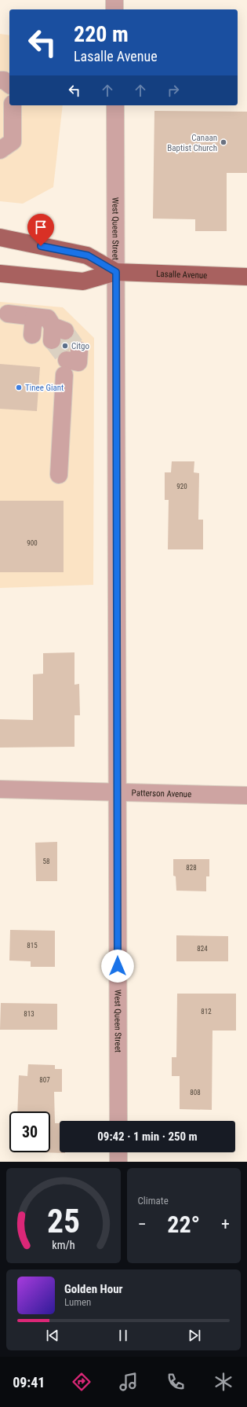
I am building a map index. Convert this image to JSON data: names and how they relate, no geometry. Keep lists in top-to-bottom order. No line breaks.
{"streets":{"main road":["Lasalle Avenue"],"street":["West Queen Street","Patterson Avenue"]},"crossings":[["West Queen Street","Lasalle Avenue"],["West Queen Street","Patterson Avenue"]],"places":["Canaan Baptist Church","Citgo","Tinee Giant"],"house_numbers":["920","900","58","828","815","824","812","813","807","808"],"page":{"turn":["220 m","Lasalle Avenue"],"limit":"30","trip":"09:42 · 1 min · 250 m","tile":"Climate","heat":["−","22°","+"],"song":["Golden Hour","Lumen"],"tabs":"09:41","gauge":["25","km/h"]}}
